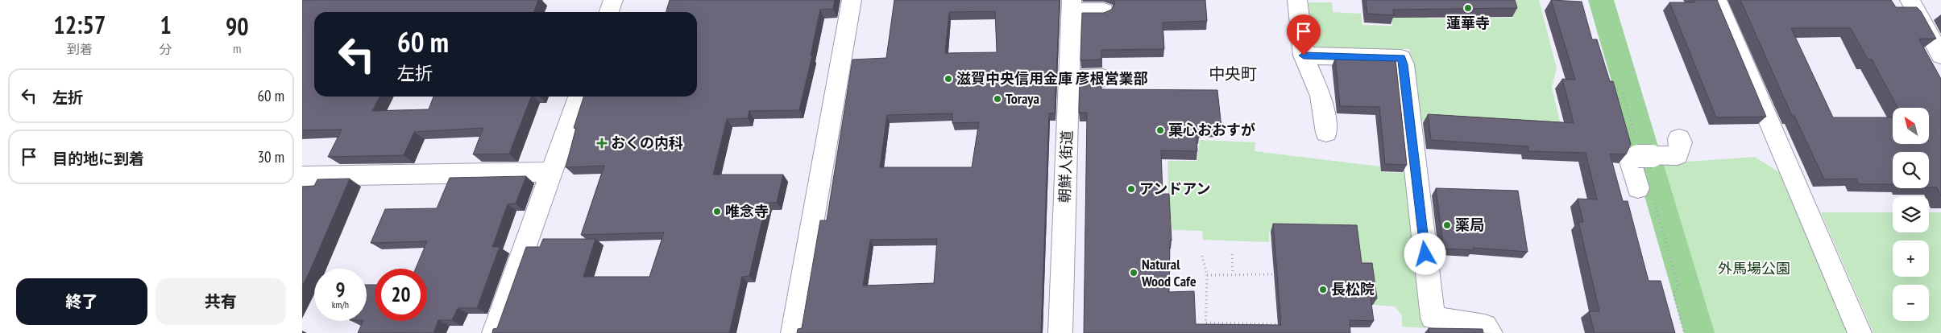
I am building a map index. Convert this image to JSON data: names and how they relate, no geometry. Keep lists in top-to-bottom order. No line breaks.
{"streets":{"street":["朝鮮人街道"]},"districts":["中央町"],"parks":["外馬場公園"],"places":{"other":["蓮華寺","滋賀中央信用金庫 彦根営業部","Toraya","菓心おおすが","アンドアン","唯念寺","薬局","Natural Wood Cafe","長松院"],"health":["おくの内科"]},"north":"top left","page":{"eta":["12:57","到着","1","分","90","m"],"turn":["60 m","左折"],"list":[{"name":"左折","value":"60 m"},{"name":"目的地に到着","value":"30 m"}],"map_buttons":["+","−"],"speed":"9 km/h","limit":"20","buttons":["終了","共有"]}}
